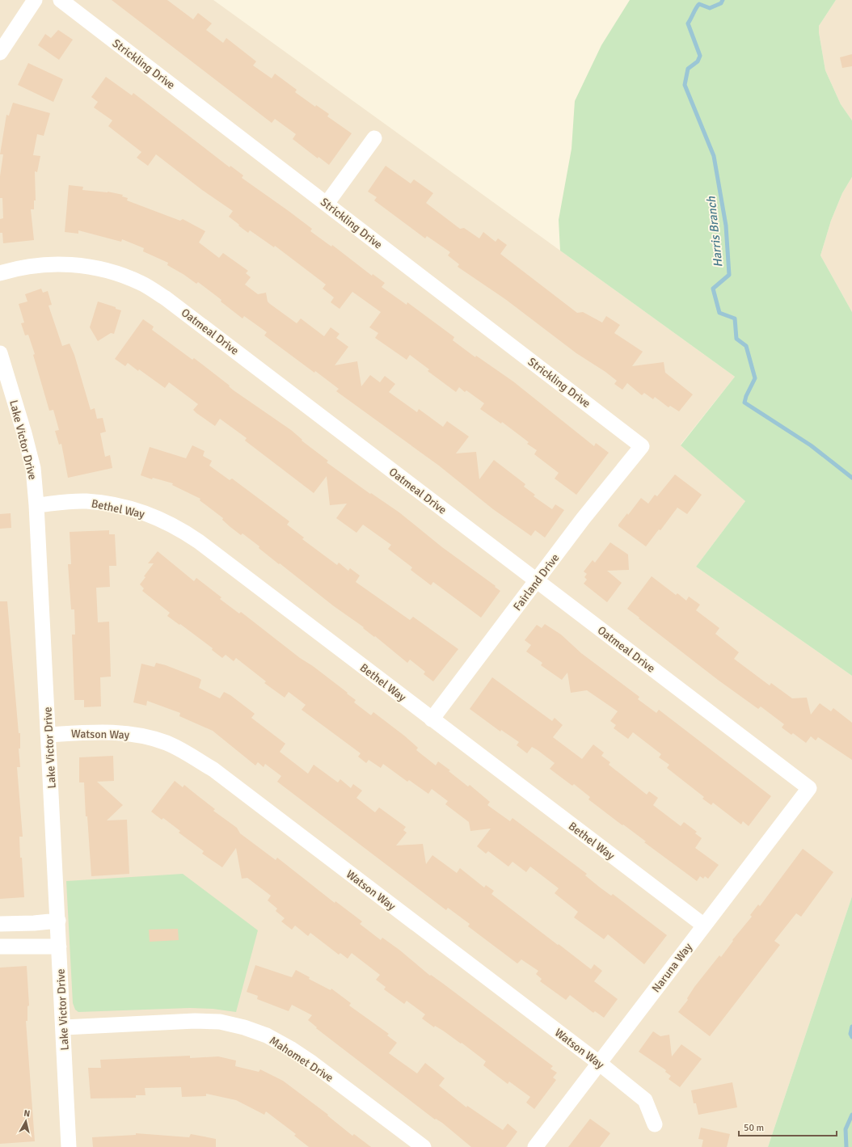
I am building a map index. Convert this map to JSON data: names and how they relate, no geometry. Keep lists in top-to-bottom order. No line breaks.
{"streets":{"street":["Strickling Drive","Oatmeal Drive","Lake Victor Drive","Bethel Way","Fairland Drive","Watson Way","Naruna Way","Mahomet Drive"]},"crossings":[["Strickling Drive","Fairland Drive"],["Oatmeal Drive","Fairland Drive"],["Oatmeal Drive","Naruna Way"],["Lake Victor Drive","Bethel Way"],["Lake Victor Drive","Watson Way"],["Lake Victor Drive","Mahomet Drive"],["Bethel Way","Fairland Drive"],["Bethel Way","Naruna Way"],["Watson Way","Naruna Way"]],"water":["Harris Branch"],"scale_bar":"50 m","north":"top"}
